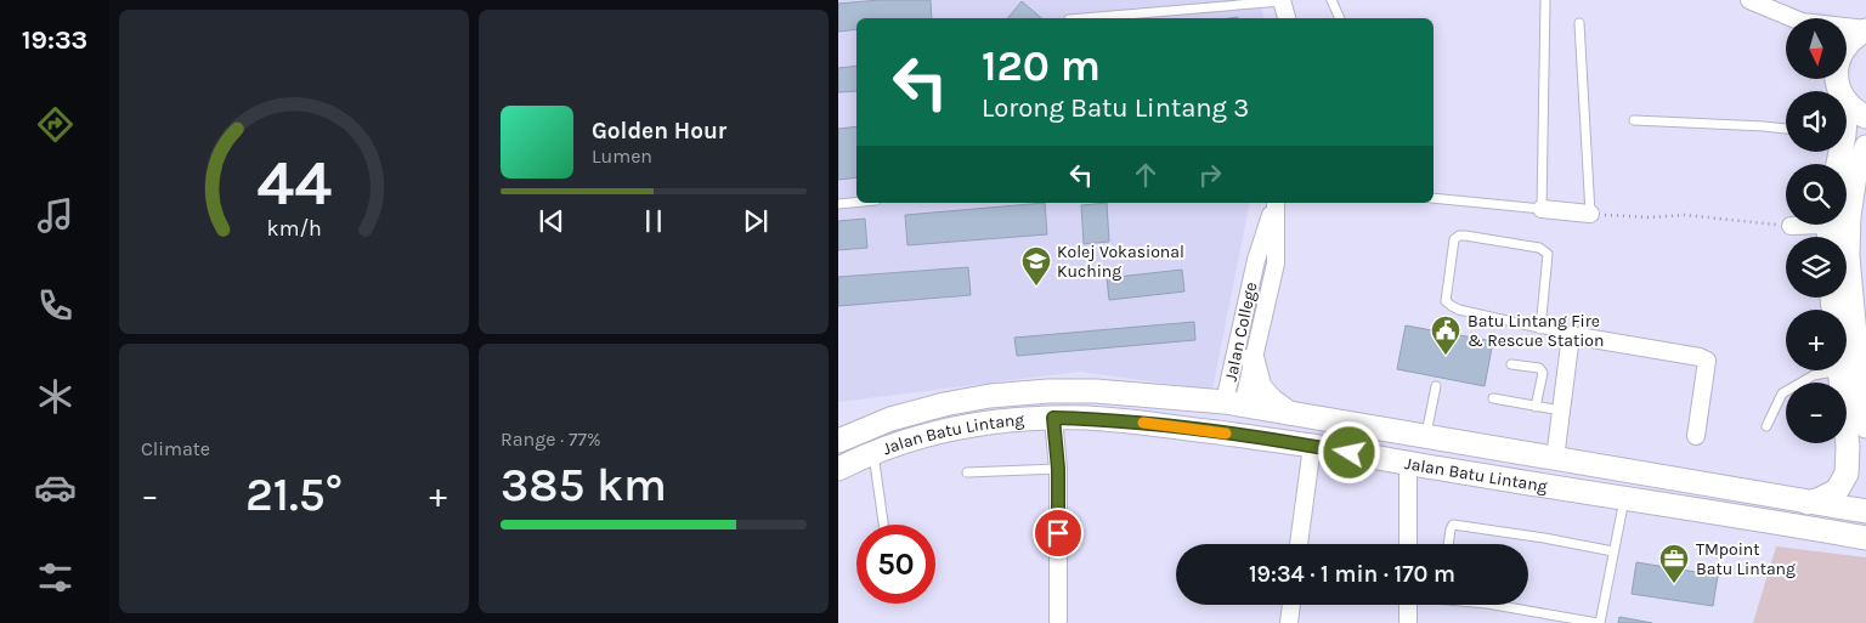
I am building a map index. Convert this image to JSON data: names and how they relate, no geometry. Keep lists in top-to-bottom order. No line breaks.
{"streets":{"main road":["Jalan Batu Lintang"],"street":["Jalan College"]},"crossings":[["Jalan College","Jalan Batu Lintang"]],"places":{"school or university":["Kolej Vokasional Kuching"],"public building":["Batu Lintang Fire & Rescue Station"],"office":["TMpoint Batu Lintang"]},"north":"bottom","page":{"tabs":"19:33","map_buttons":["+","−"],"turn":["120 m","Lorong Batu Lintang 3"],"song":["Golden Hour","Lumen"],"tile":["Climate",["Range · 77%","385 km"]],"heat":["−","21.5°","+"],"limit":"50","trip":"19:34 · 1 min · 170 m","gauge":["44","km/h"]}}
